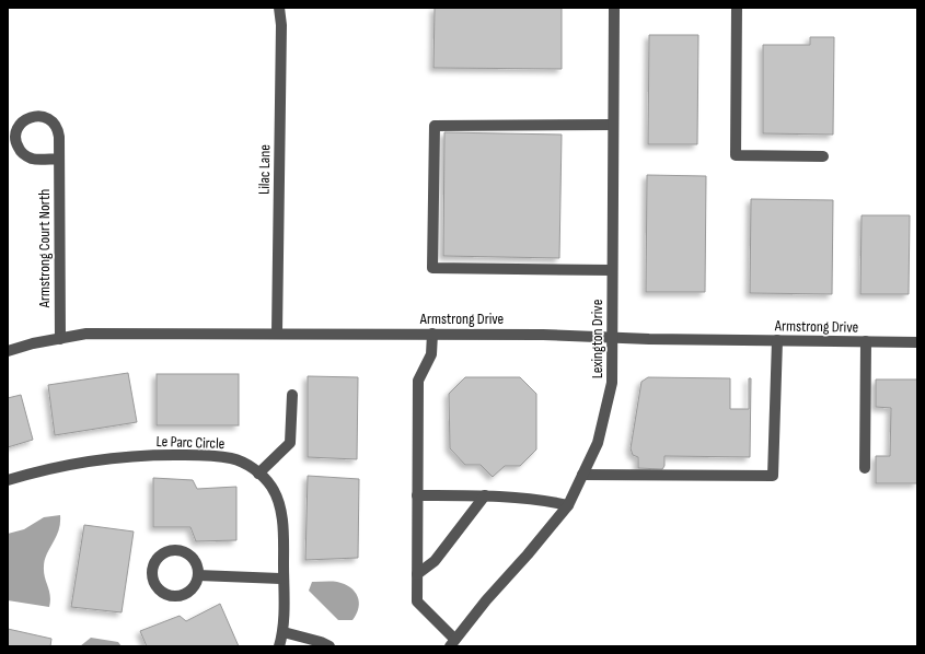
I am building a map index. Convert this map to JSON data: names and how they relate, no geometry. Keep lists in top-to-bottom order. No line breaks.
{"streets":{"street":["Lilac Lane","Armstrong Court North","Armstrong Drive","Lexington Drive","Le Parc Circle"]},"crossings":[["Lilac Lane","Armstrong Drive"],["Armstrong Court North","Armstrong Drive"],["Armstrong Drive","Lexington Drive"]]}
